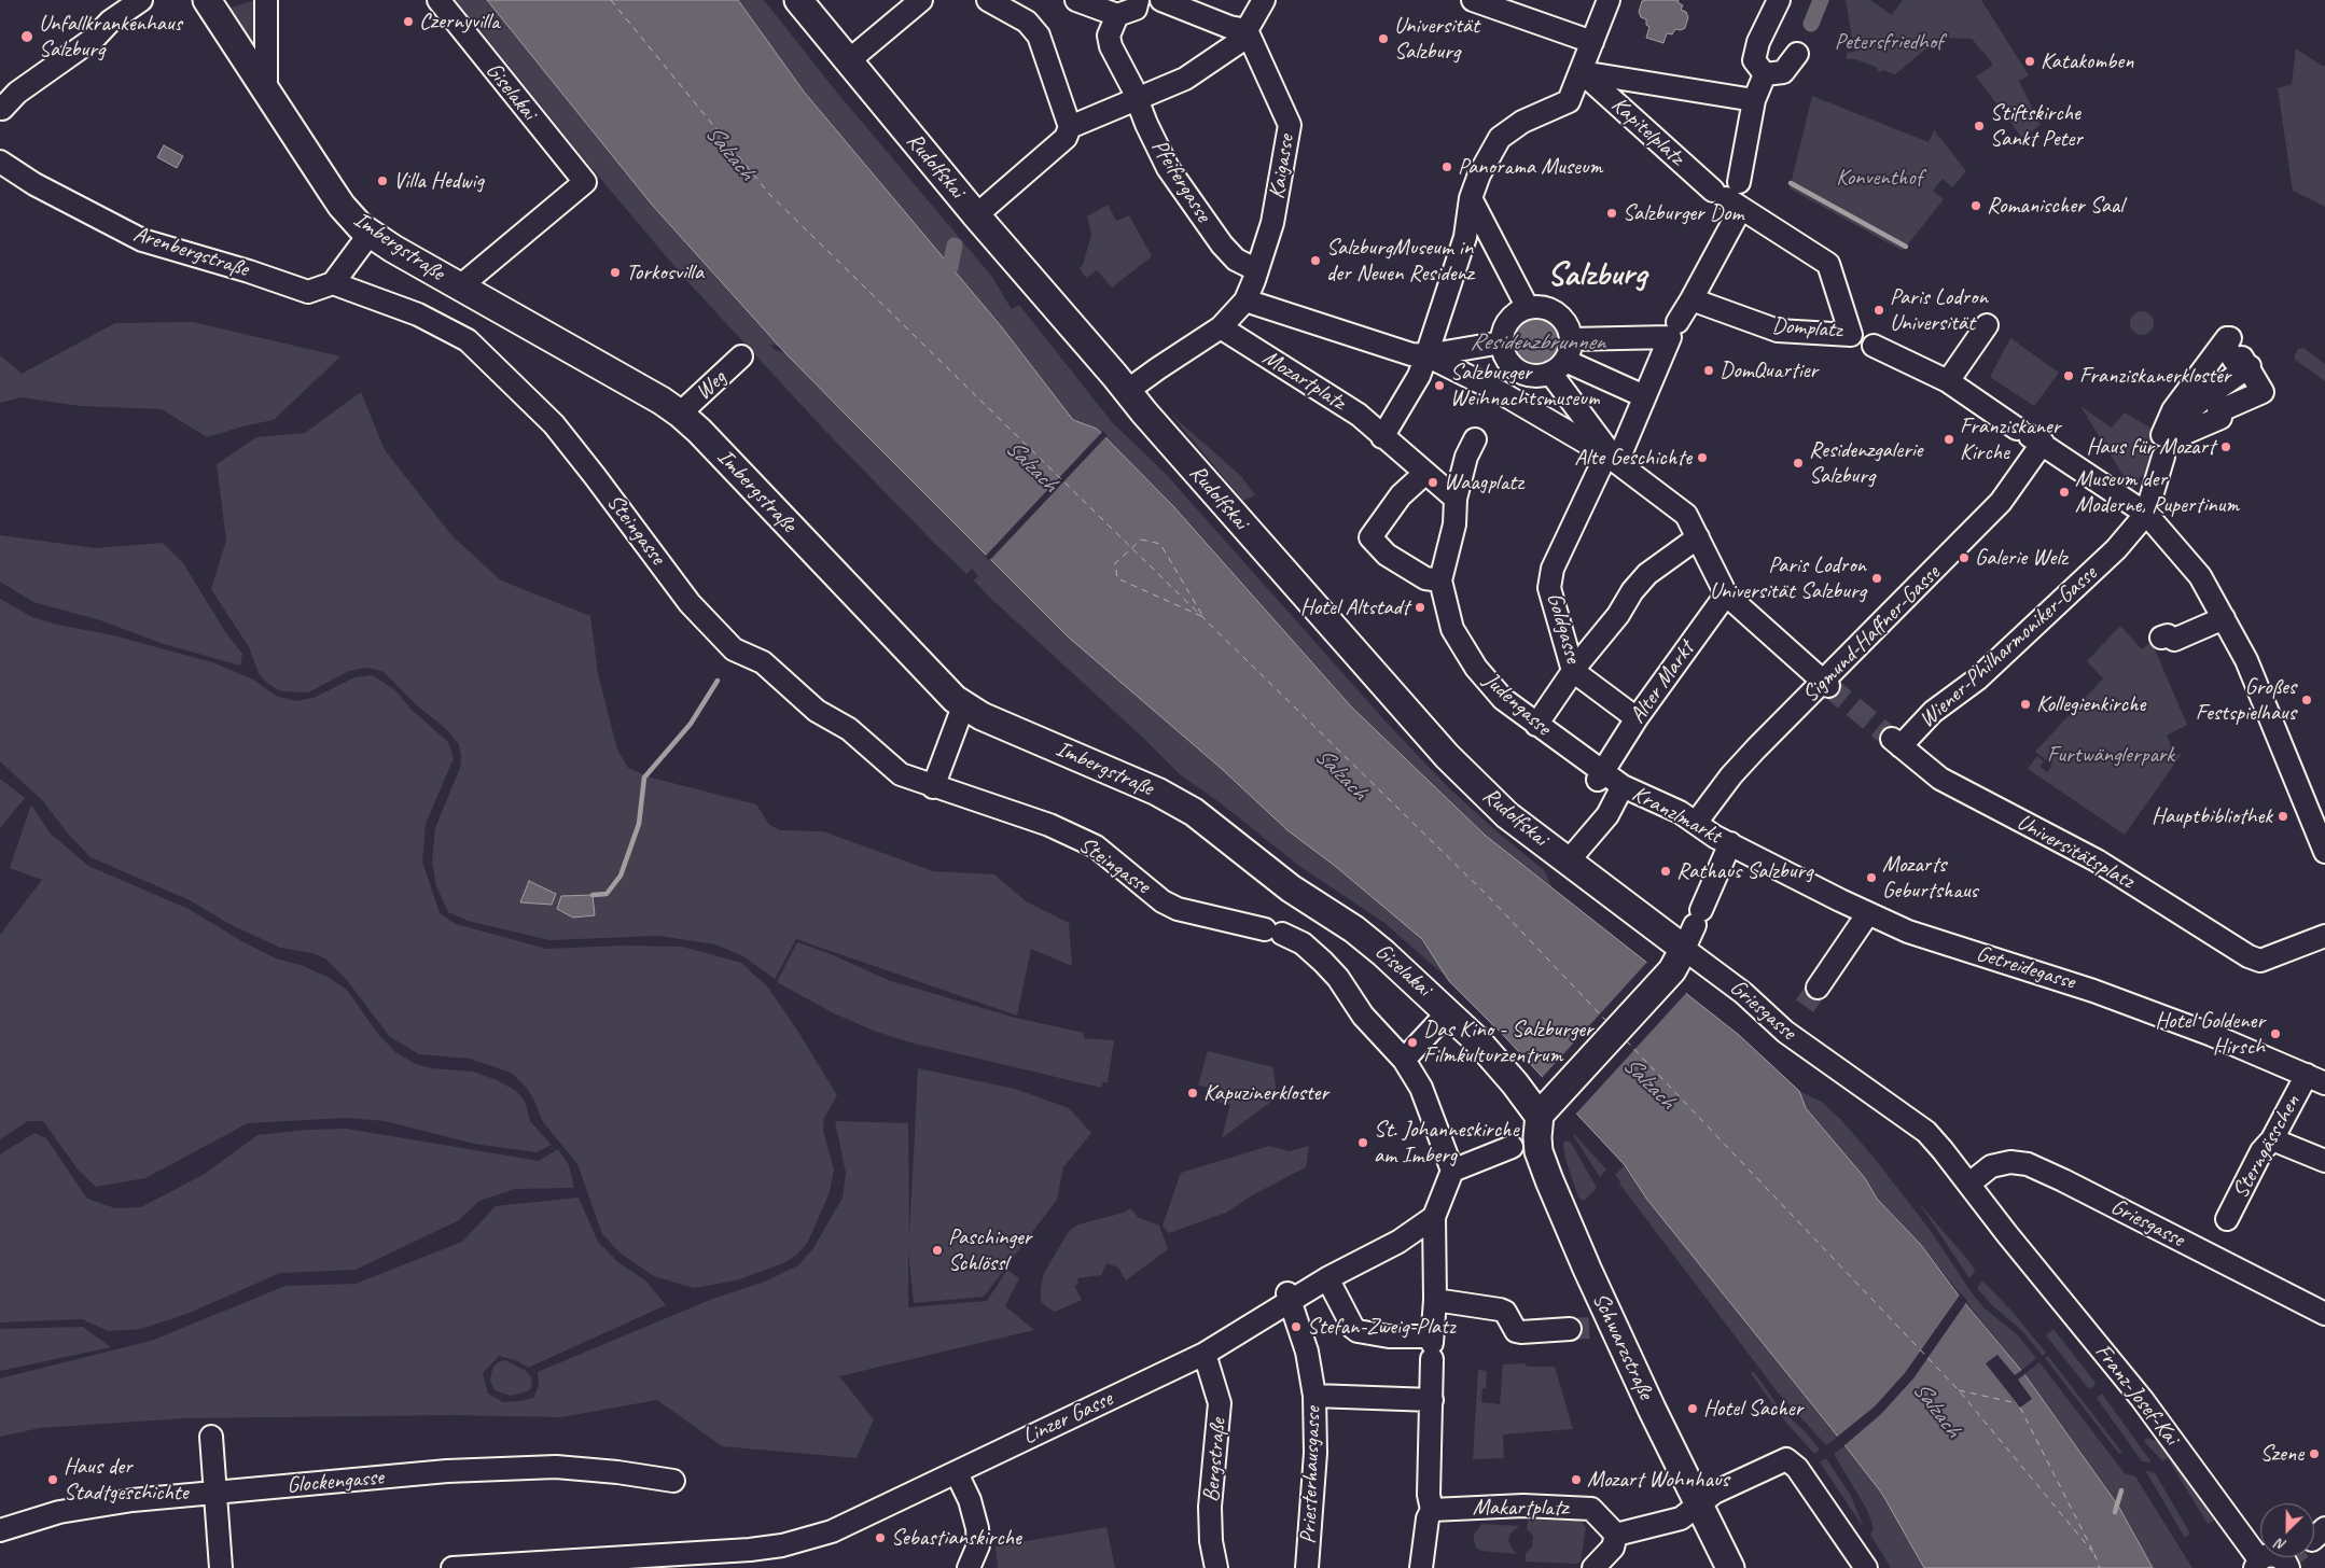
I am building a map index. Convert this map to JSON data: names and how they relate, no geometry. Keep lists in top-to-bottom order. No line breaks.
{"streets":{"main road":["Giselakai","Rudolfskai","Imbergstraße","Schwarzstraße"],"street":["Kapitelplatz","Kaigasse","Pfeifergasse","Arenbergstraße","Domplatz","Mozartplatz","Weg","Steingasse","Goldgasse","Sigmund-Haffner-Gasse","Wiener-Philharmoniker-Gasse","Alter Markt","Judengasse","Kranzlmarkt","Universitätsplatz","Getreidegasse","Griesgasse","Sterngässchen","Franz-Josef-Kai","Linzer Gasse","Bergstraße","Priesterhausgasse","Glockengasse","Makartplatz"]},"crossings":[["Giselakai","Imbergstraße"],["Giselakai","Schwarzstraße"],["Kapitelplatz","Domplatz"],["Rudolfskai","Griesgasse"],["Kaigasse","Pfeifergasse"],["Imbergstraße","Weg"],["Arenbergstraße","Steingasse"],["Mozartplatz","Goldgasse"],["Goldgasse","Alter Markt"],["Sigmund-Haffner-Gasse","Kranzlmarkt"],["Wiener-Philharmoniker-Gasse","Universitätsplatz"],["Alter Markt","Judengasse"],["Kranzlmarkt","Getreidegasse"],["Getreidegasse","Sterngässchen"],["Griesgasse","Franz-Josef-Kai"],["Linzer Gasse","Bergstraße"],["Linzer Gasse","Priesterhausgasse"]],"districts":["Salzburg"],"water":["Salzach","Residenzbrunnen"],"parks":["Petersfriedhof","Konventhof","Furtwänglerpark"],"places":["Czernyvilla","Unfallkrankenhaus Salzburg","Universität Salzburg","Katakomben","Stiftskirche Sankt Peter","Panorama Museum","Villa Hedwig","Romanischer Saal","Salzburger Dom","SalzburgMuseum in der Neuen Residenz","Torkosvilla","Paris Lodron Universität","DomQuartier","Franziskanerkloster","Salzburger Weihnachtsmuseum","Franziskaner Kirche","Haus für Mozart","Alte Geschichte","Residenzgalerie Salzburg","Waagplatz","Museum der Moderne, Rupertinum","Galerie Welz","Paris Lodron Universität Salzburg","Hotel Altstadt","Großes Festspielhaus","Kollegienkirche","Hauptbibliothek","Rathaus Salzburg","Mozarts Geburtshaus","Hotel Goldener Hirsch","Das Kino - Salzburger Filmkulturzentrum","Kapuzinerkloster","St. Johanneskirche am Imberg","Paschinger Schlössl","Stefan-Zweig-Platz","Hotel Sacher","Szene","Haus der Stadtgeschichte","Mozart Wohnhaus","Sebastianskirche"],"north":"bottom left"}
